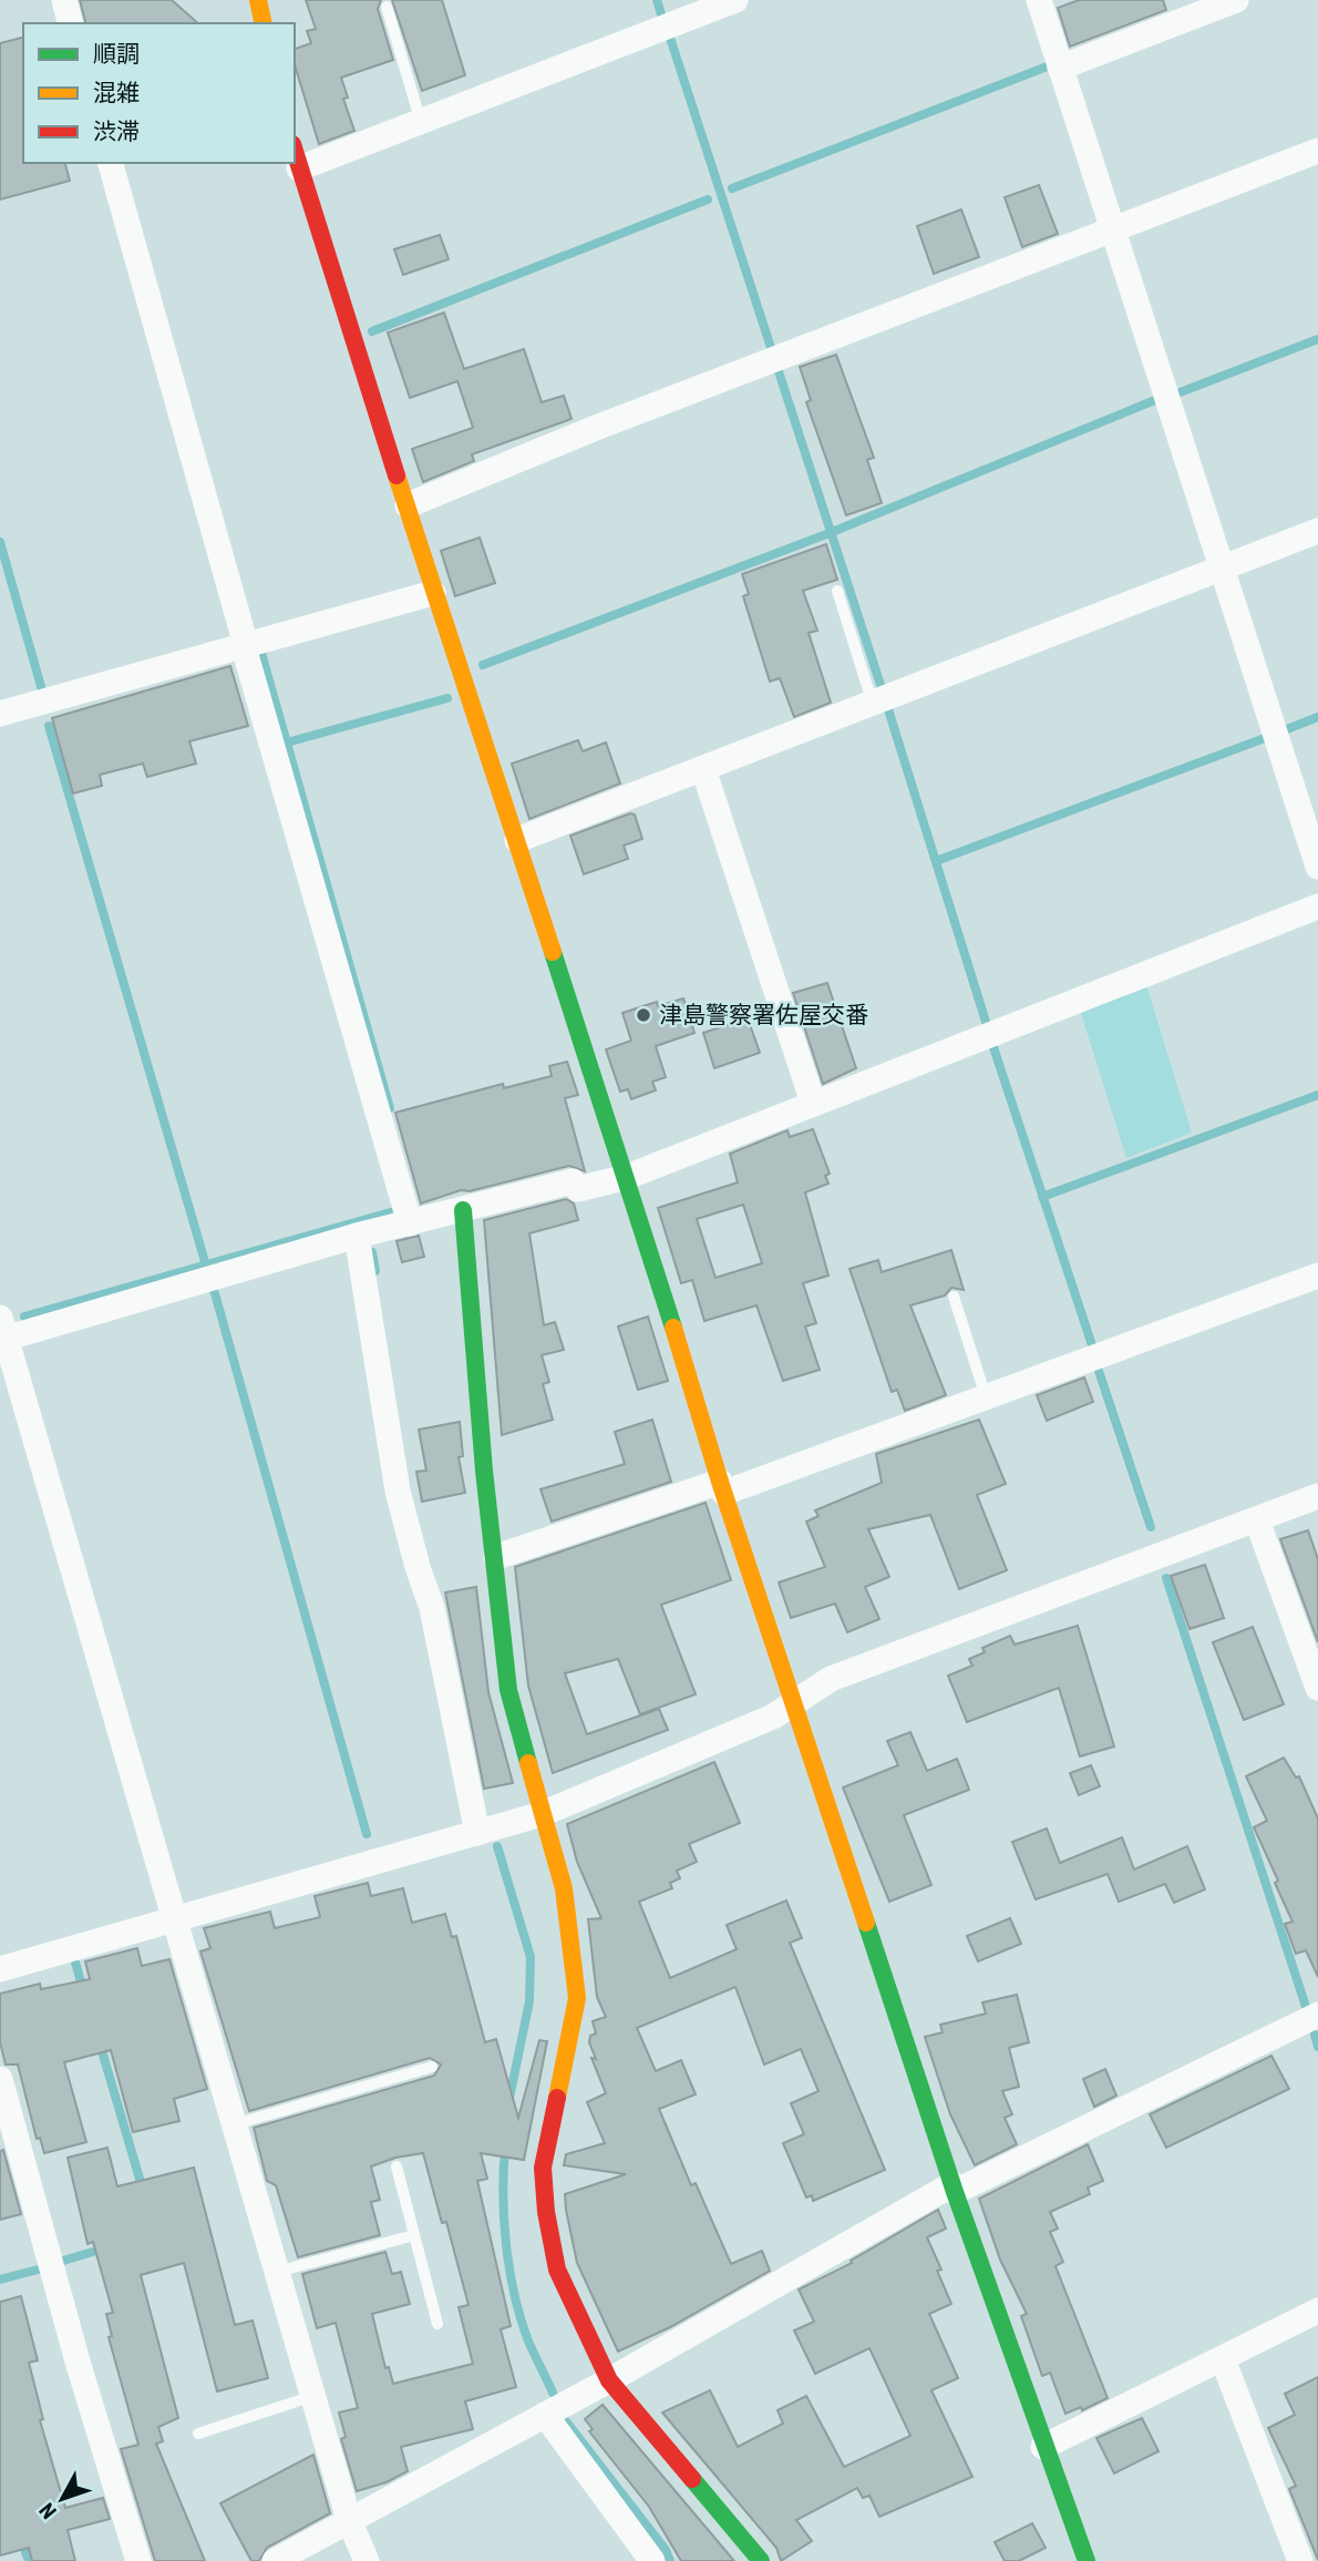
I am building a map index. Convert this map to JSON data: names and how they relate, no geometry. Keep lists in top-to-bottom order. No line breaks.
{"places":["津島警察署佐屋交番"],"legend":["順調","混雑","渋滞"],"north":"bottom left"}
